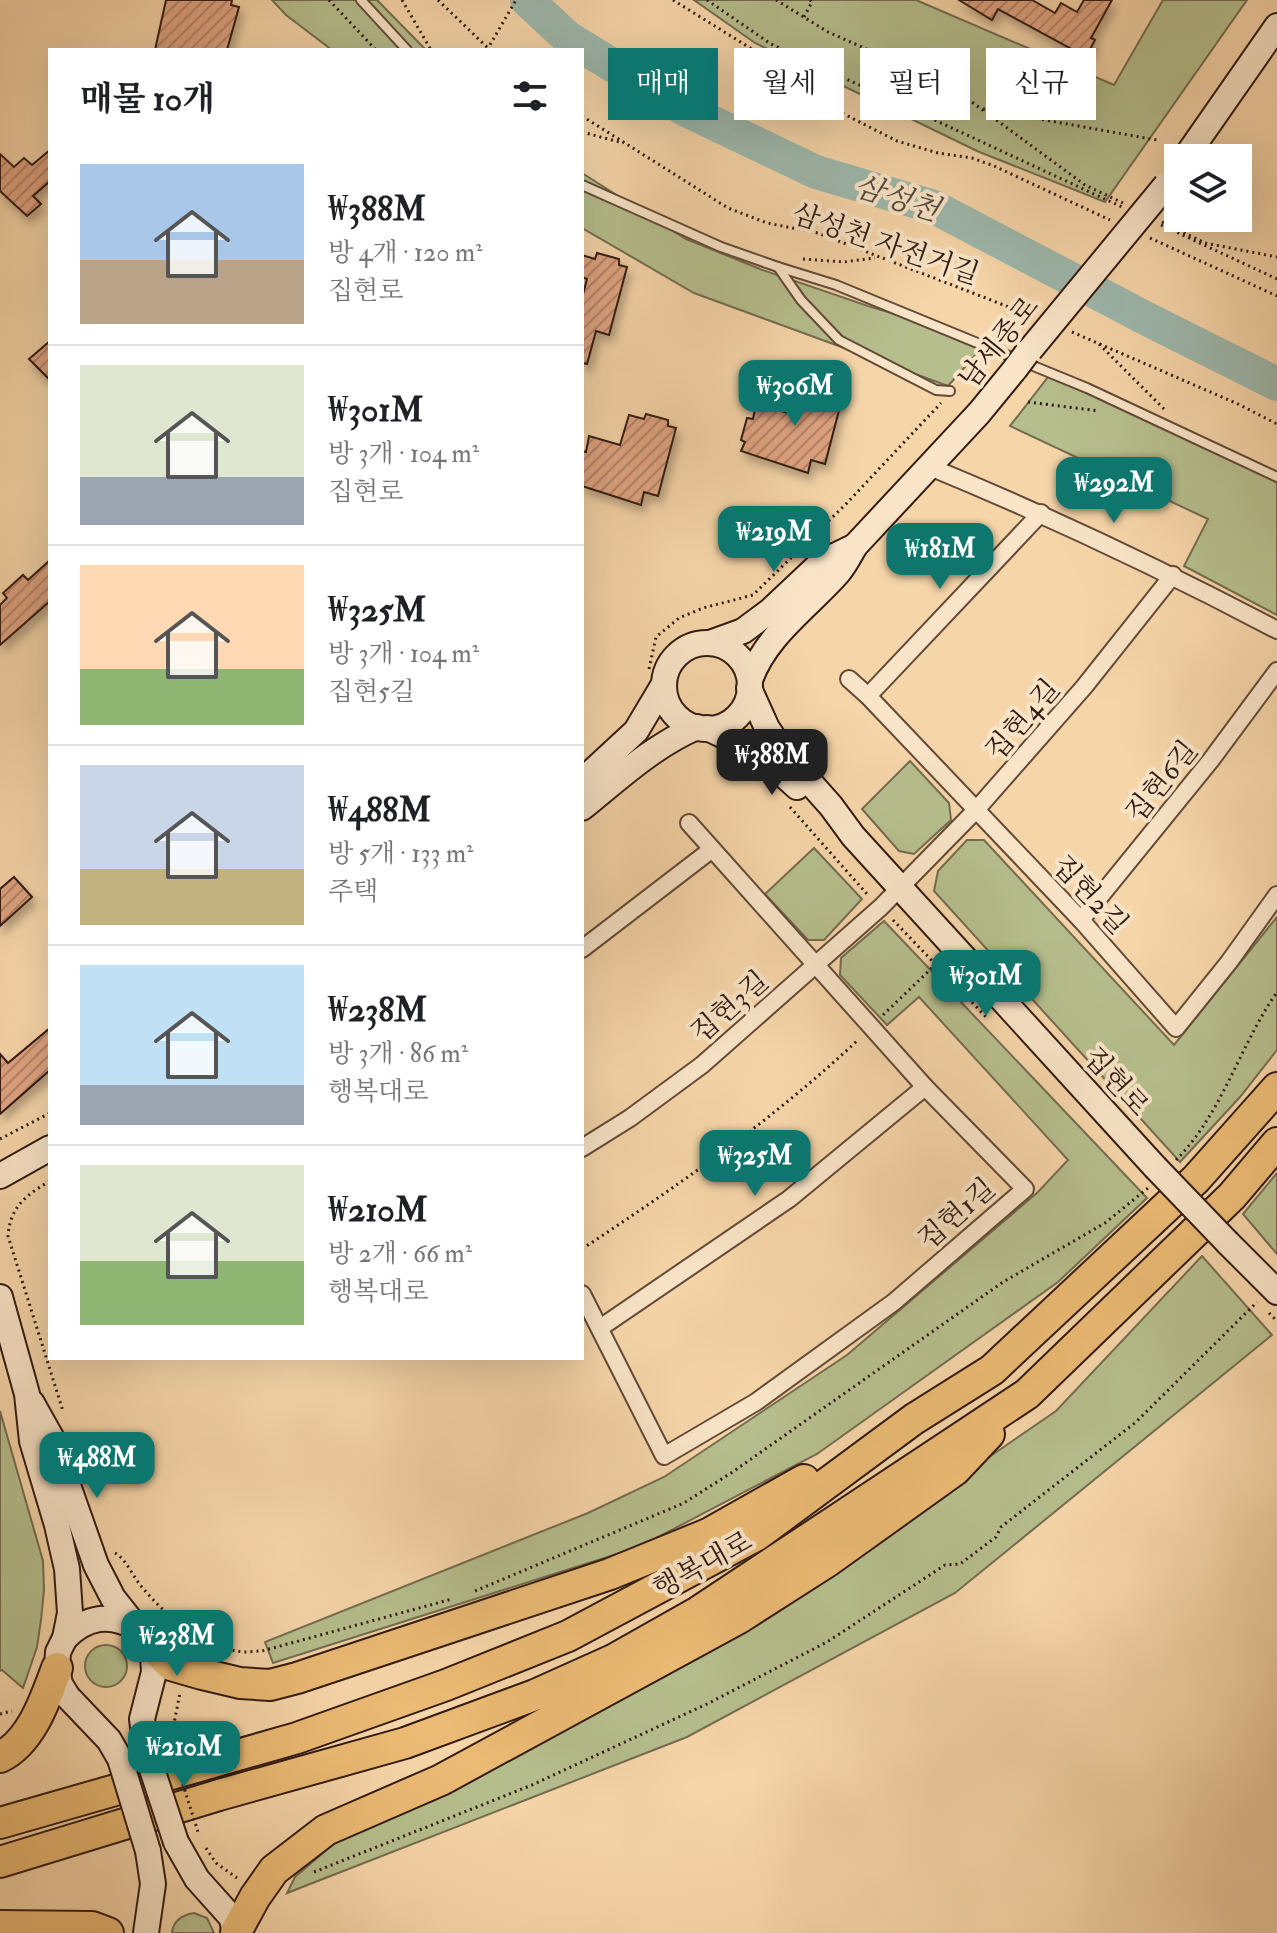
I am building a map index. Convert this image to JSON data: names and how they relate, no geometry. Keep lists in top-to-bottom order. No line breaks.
{"streets":{"highway":["행복대로"],"street":["남세종로","집현4길","집현6길","집현2길","집현3길","집현로","집현1길"],"path":["삼성천 자전거길"]},"crossings":[["남세종로","집현로"],["집현4길","집현2길"],["집현4길","집현3길"],["집현4길","집현로"],["집현6길","집현2길"],["집현3길","집현로"],["집현3길","집현1길"]],"water":["삼성천"],"page":{"chip":["매매","월세","필터","신규"],"heading":"매물 10개","list":[{"name":"₩388M","note":"방 4개 · 120 m² · 집현로"},{"name":"₩301M","note":"방 3개 · 104 m² · 집현로"},{"name":"₩325M","note":"방 3개 · 104 m² · 집현5길"},{"name":"₩488M","note":"방 5개 · 133 m² · 주택"},{"name":"₩238M","note":"방 3개 · 86 m² · 행복대로"},{"name":"₩210M","note":"방 2개 · 66 m² · 행복대로"}],"price":["₩306M","₩292M","₩219M","₩181M","₩388M","₩301M","₩325M","₩488M","₩238M","₩210M"]}}
